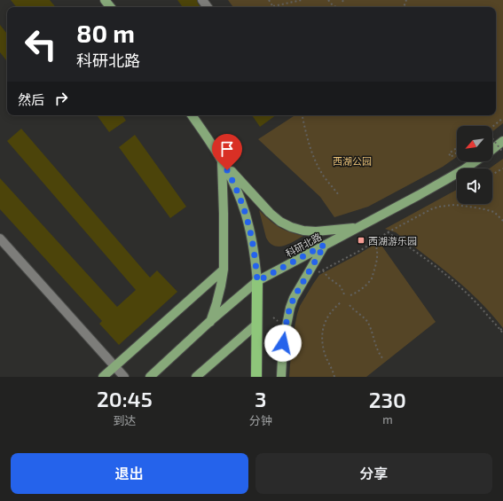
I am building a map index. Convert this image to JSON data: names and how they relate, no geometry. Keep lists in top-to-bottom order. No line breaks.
{"streets":{"main road":["科研北路"]},"parks":["西湖公园"],"places":{"transit":["西湖游乐园"]},"north":"bottom left","page":{"turn":["80 m","科研北路"],"then":"然后","eta":["20:45","到达","3","分钟","230","m"],"buttons":["退出","分享"]}}
